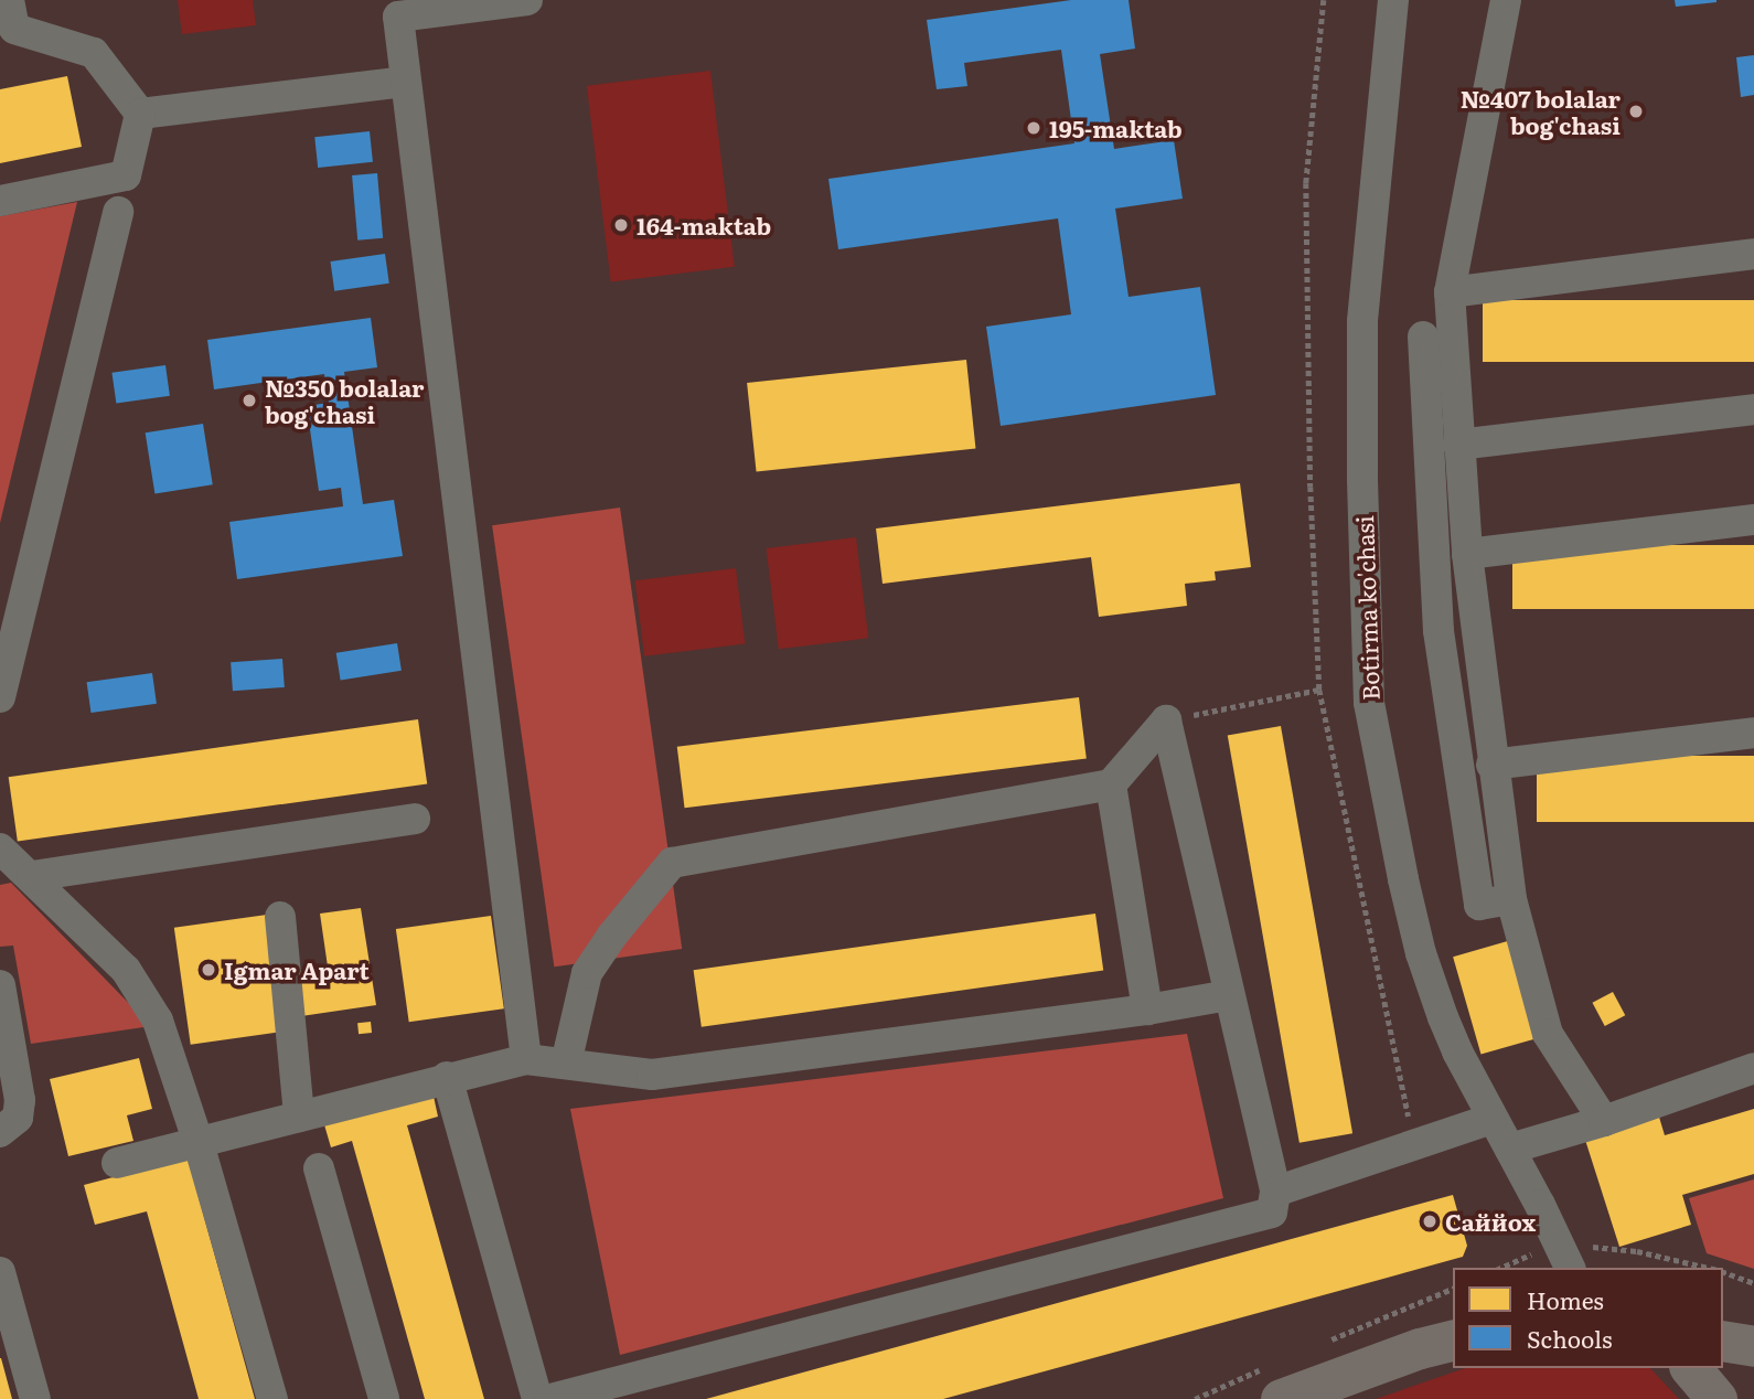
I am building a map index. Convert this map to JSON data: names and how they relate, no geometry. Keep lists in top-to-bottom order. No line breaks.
{"streets":{"street":["Botirma ko'chasi"]},"places":["№407 bolalar bog'chasi","195-maktab","164-maktab","№350 bolalar bog'chasi","Igmar Apart","Саййох"],"legend":["Homes","Schools"]}
